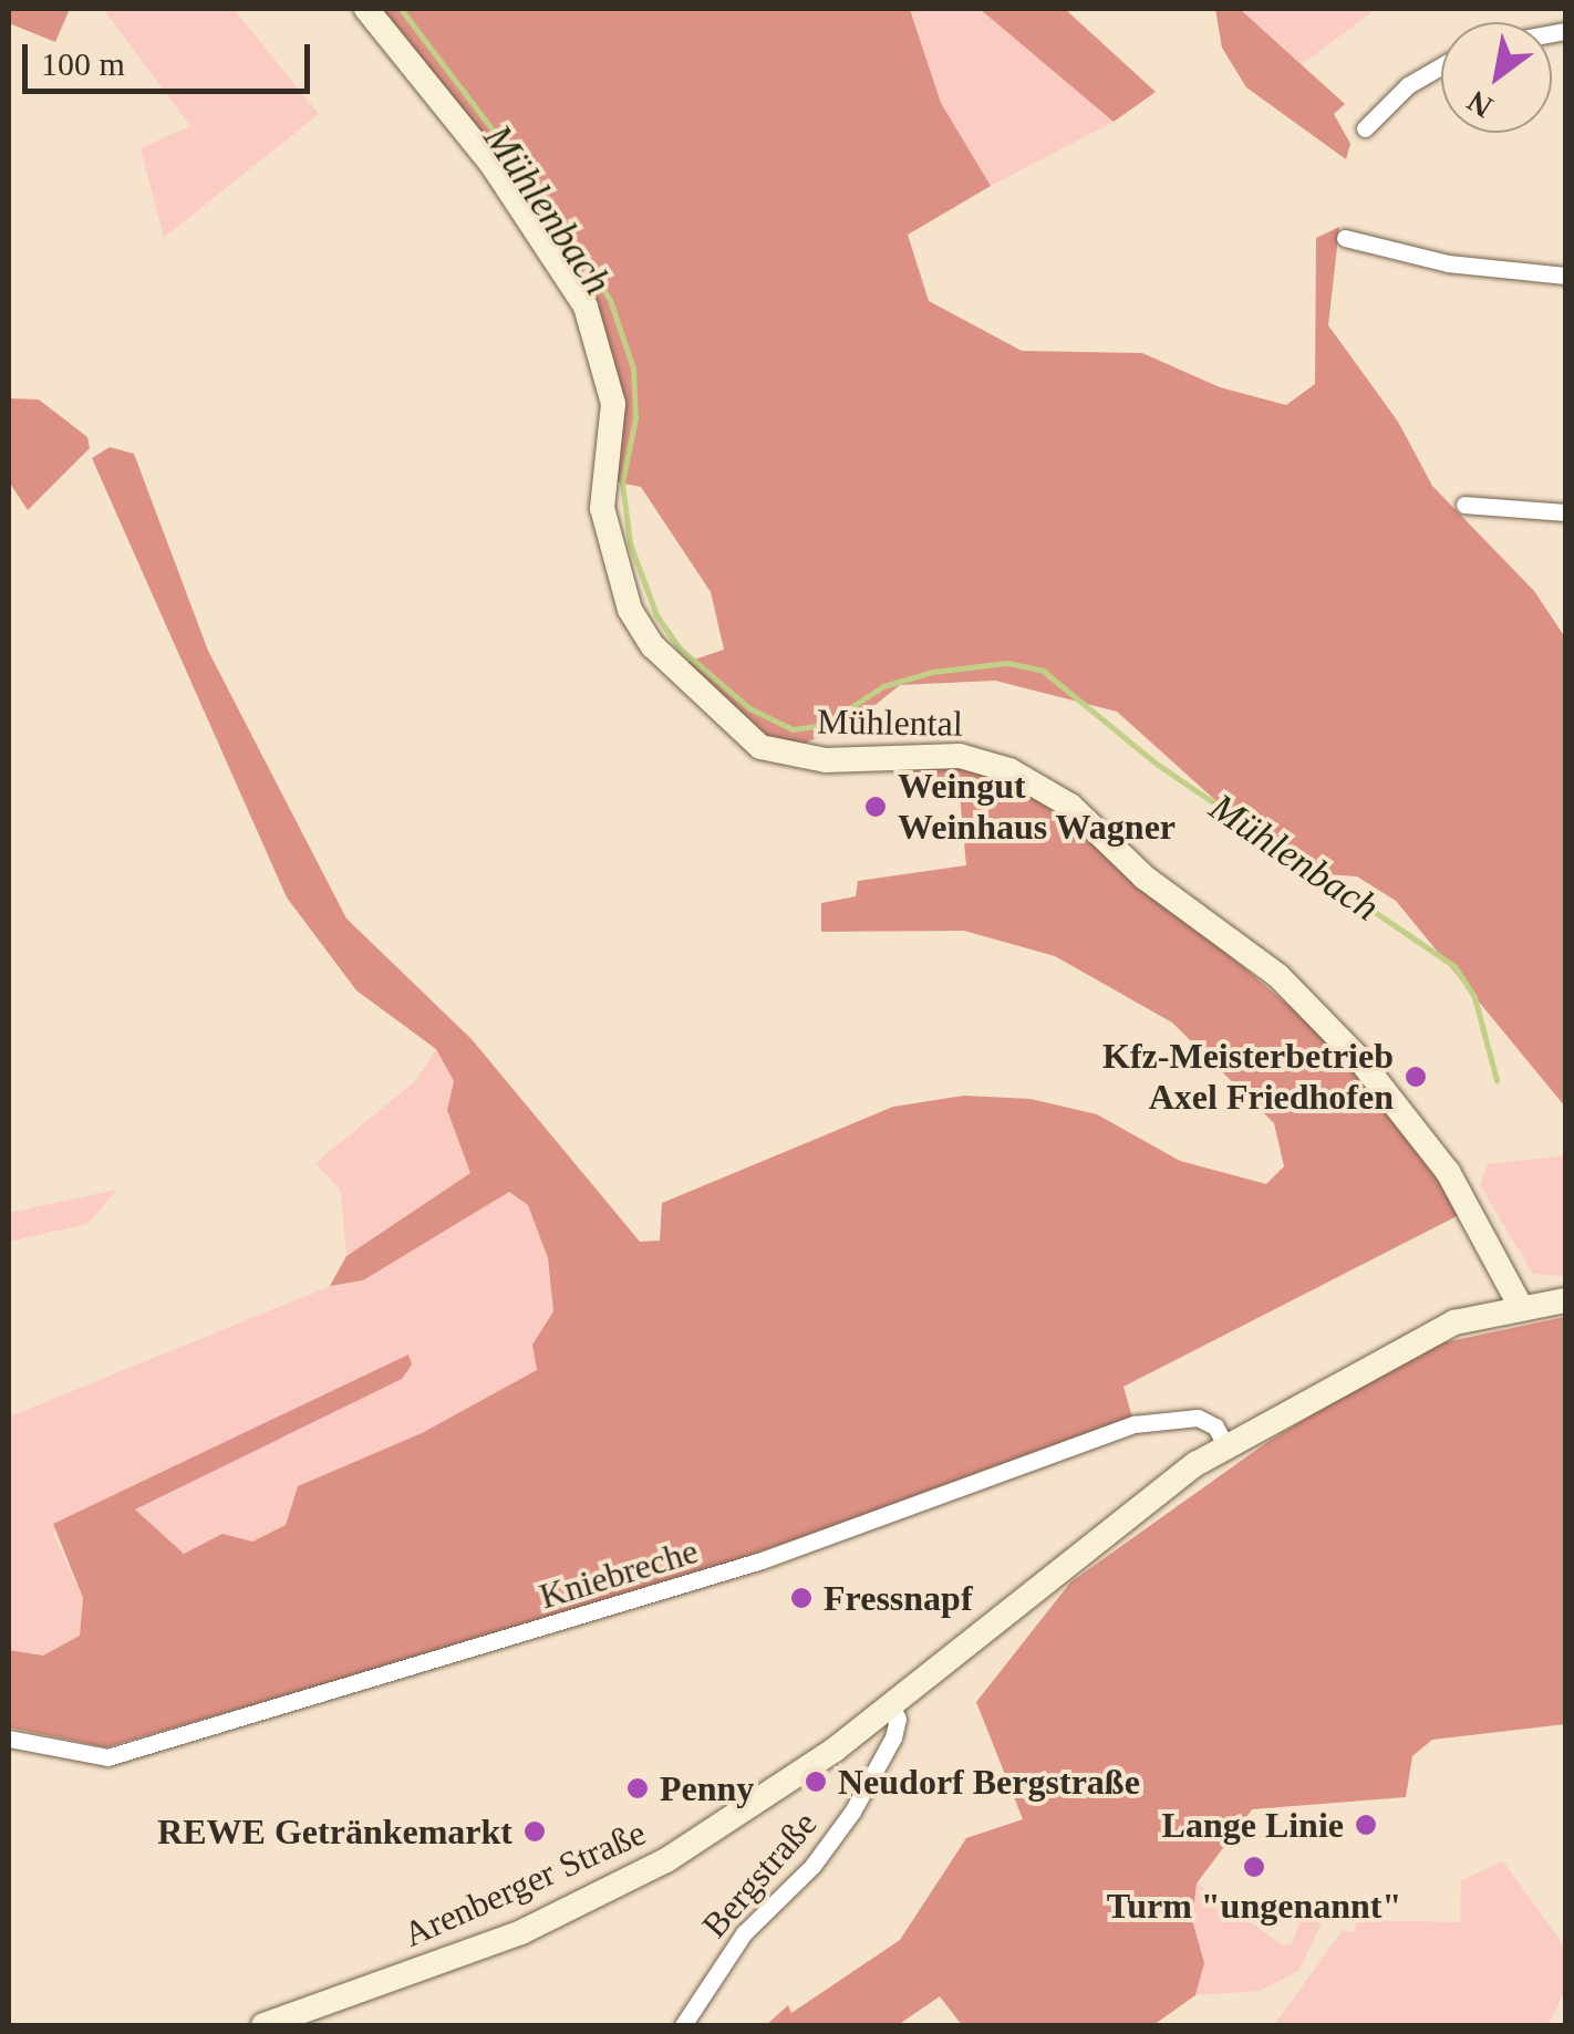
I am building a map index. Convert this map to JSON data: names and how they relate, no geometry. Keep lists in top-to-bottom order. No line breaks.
{"streets":{"street":["Mühlental","Kniebreche","Bergstraße","Arenberger Straße"]},"crossings":[["Mühlental","Arenberger Straße"],["Kniebreche","Arenberger Straße"],["Bergstraße","Arenberger Straße"]],"water":["Mühlenbach"],"places":["Weingut Weinhaus Wagner","Kfz-Meisterbetrieb Axel Friedhofen","Fressnapf","Neudorf Bergstraße","Penny","Lange Linie","REWE Getränkemarkt","Turm \"ungenannt\""],"scale_bar":"100 m","north":"bottom left"}
